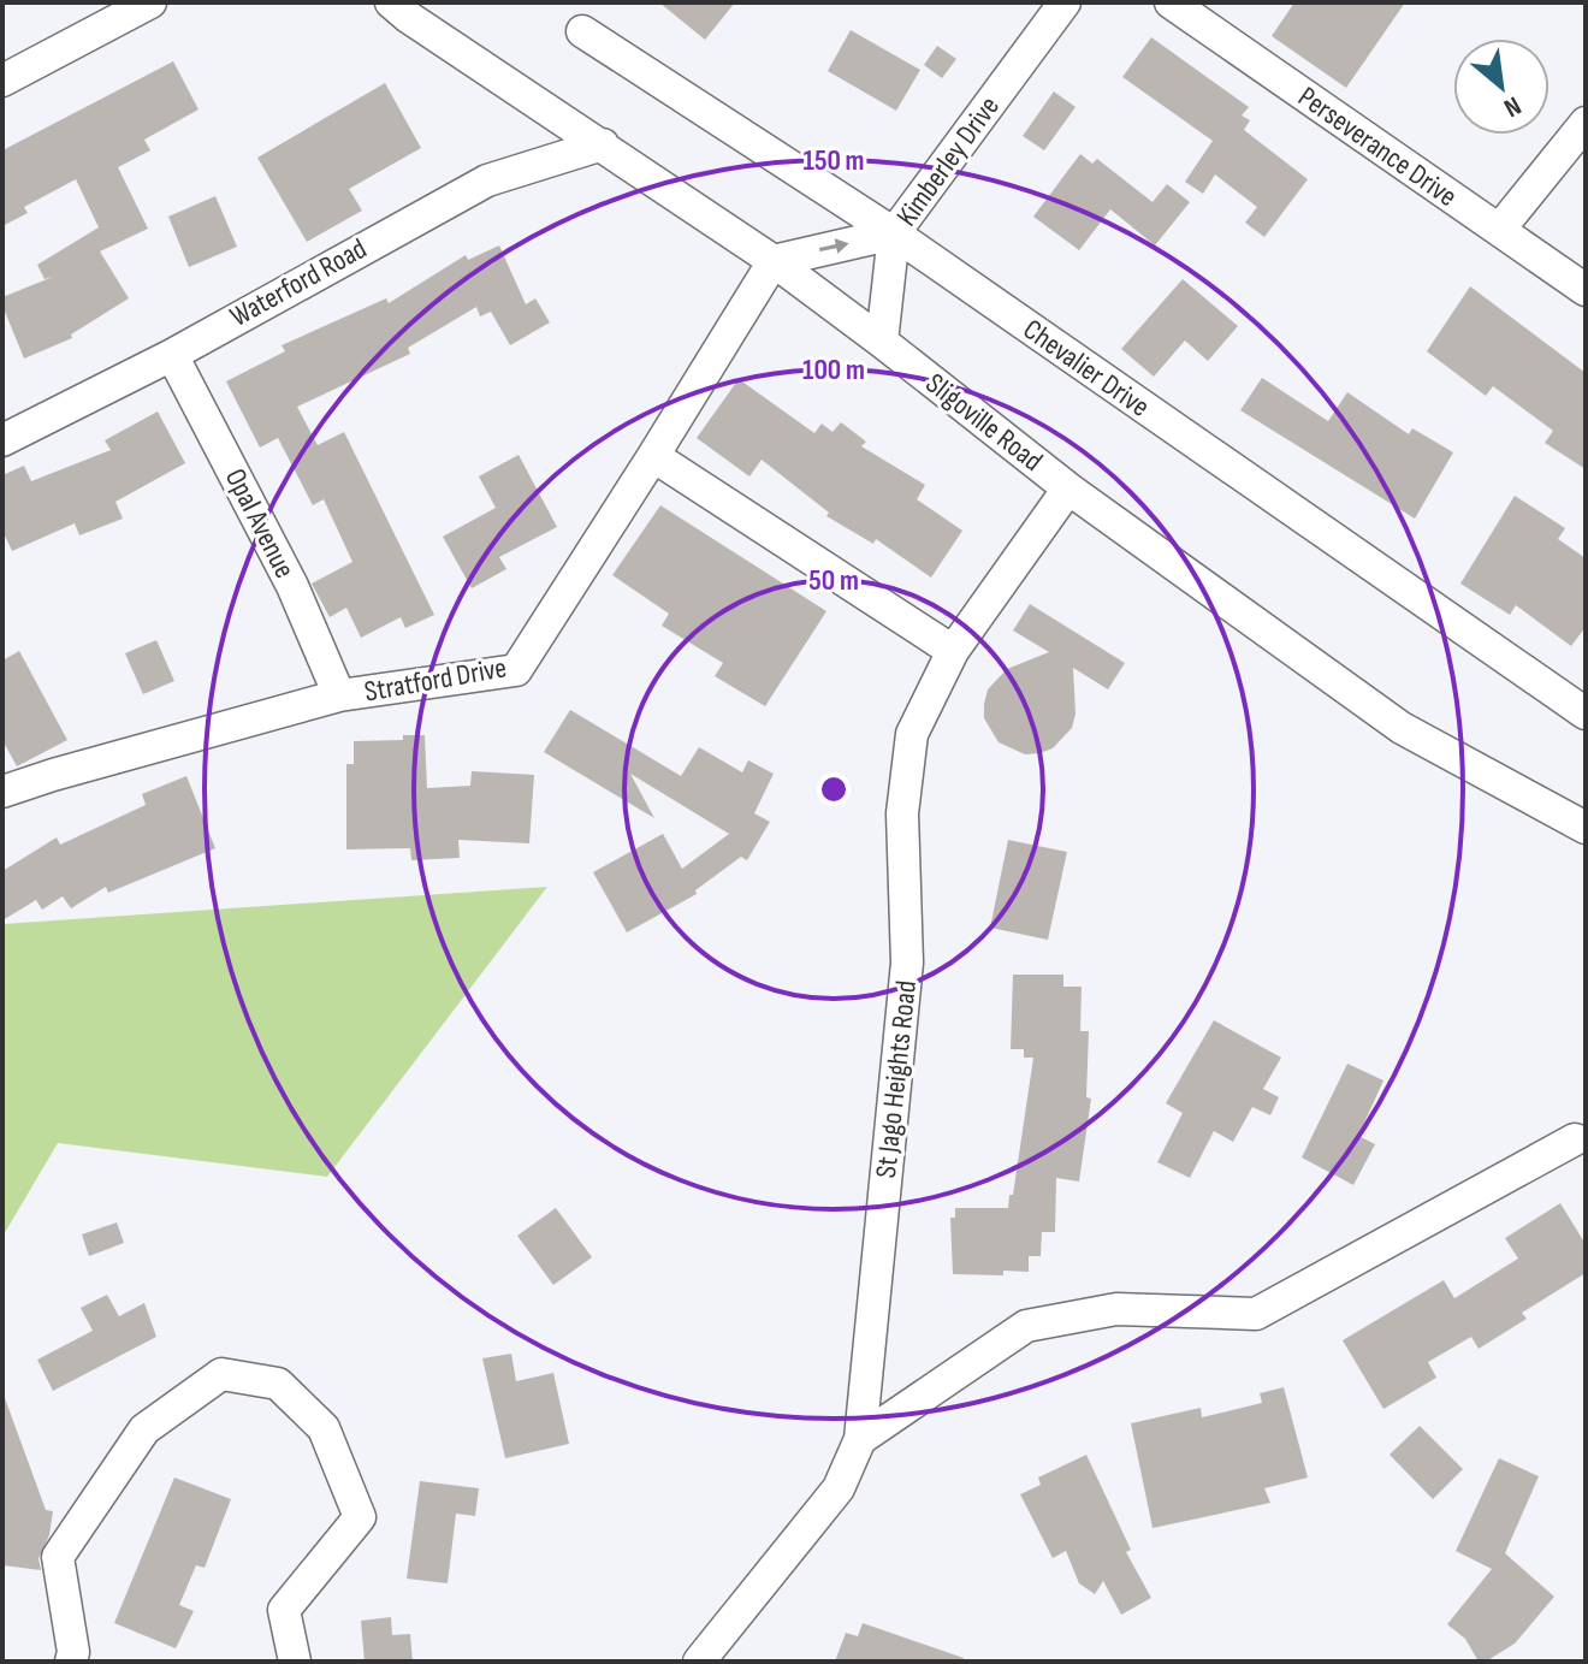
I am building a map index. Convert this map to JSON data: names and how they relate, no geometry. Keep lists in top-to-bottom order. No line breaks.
{"streets":{"street":["Perseverance Drive","Kimberley Drive","Waterford Road","Chevalier Drive","Sligoville Road","Opal Avenue","Stratford Drive","St Jago Heights Road"]},"crossings":[["Kimberley Drive","Chevalier Drive"],["Kimberley Drive","Sligoville Road"],["Waterford Road","Sligoville Road"],["Waterford Road","Opal Avenue"],["Sligoville Road","Stratford Drive"],["Sligoville Road","St Jago Heights Road"],["Opal Avenue","Stratford Drive"]],"north":"bottom right","rings":["150 m","100 m","50 m"]}
